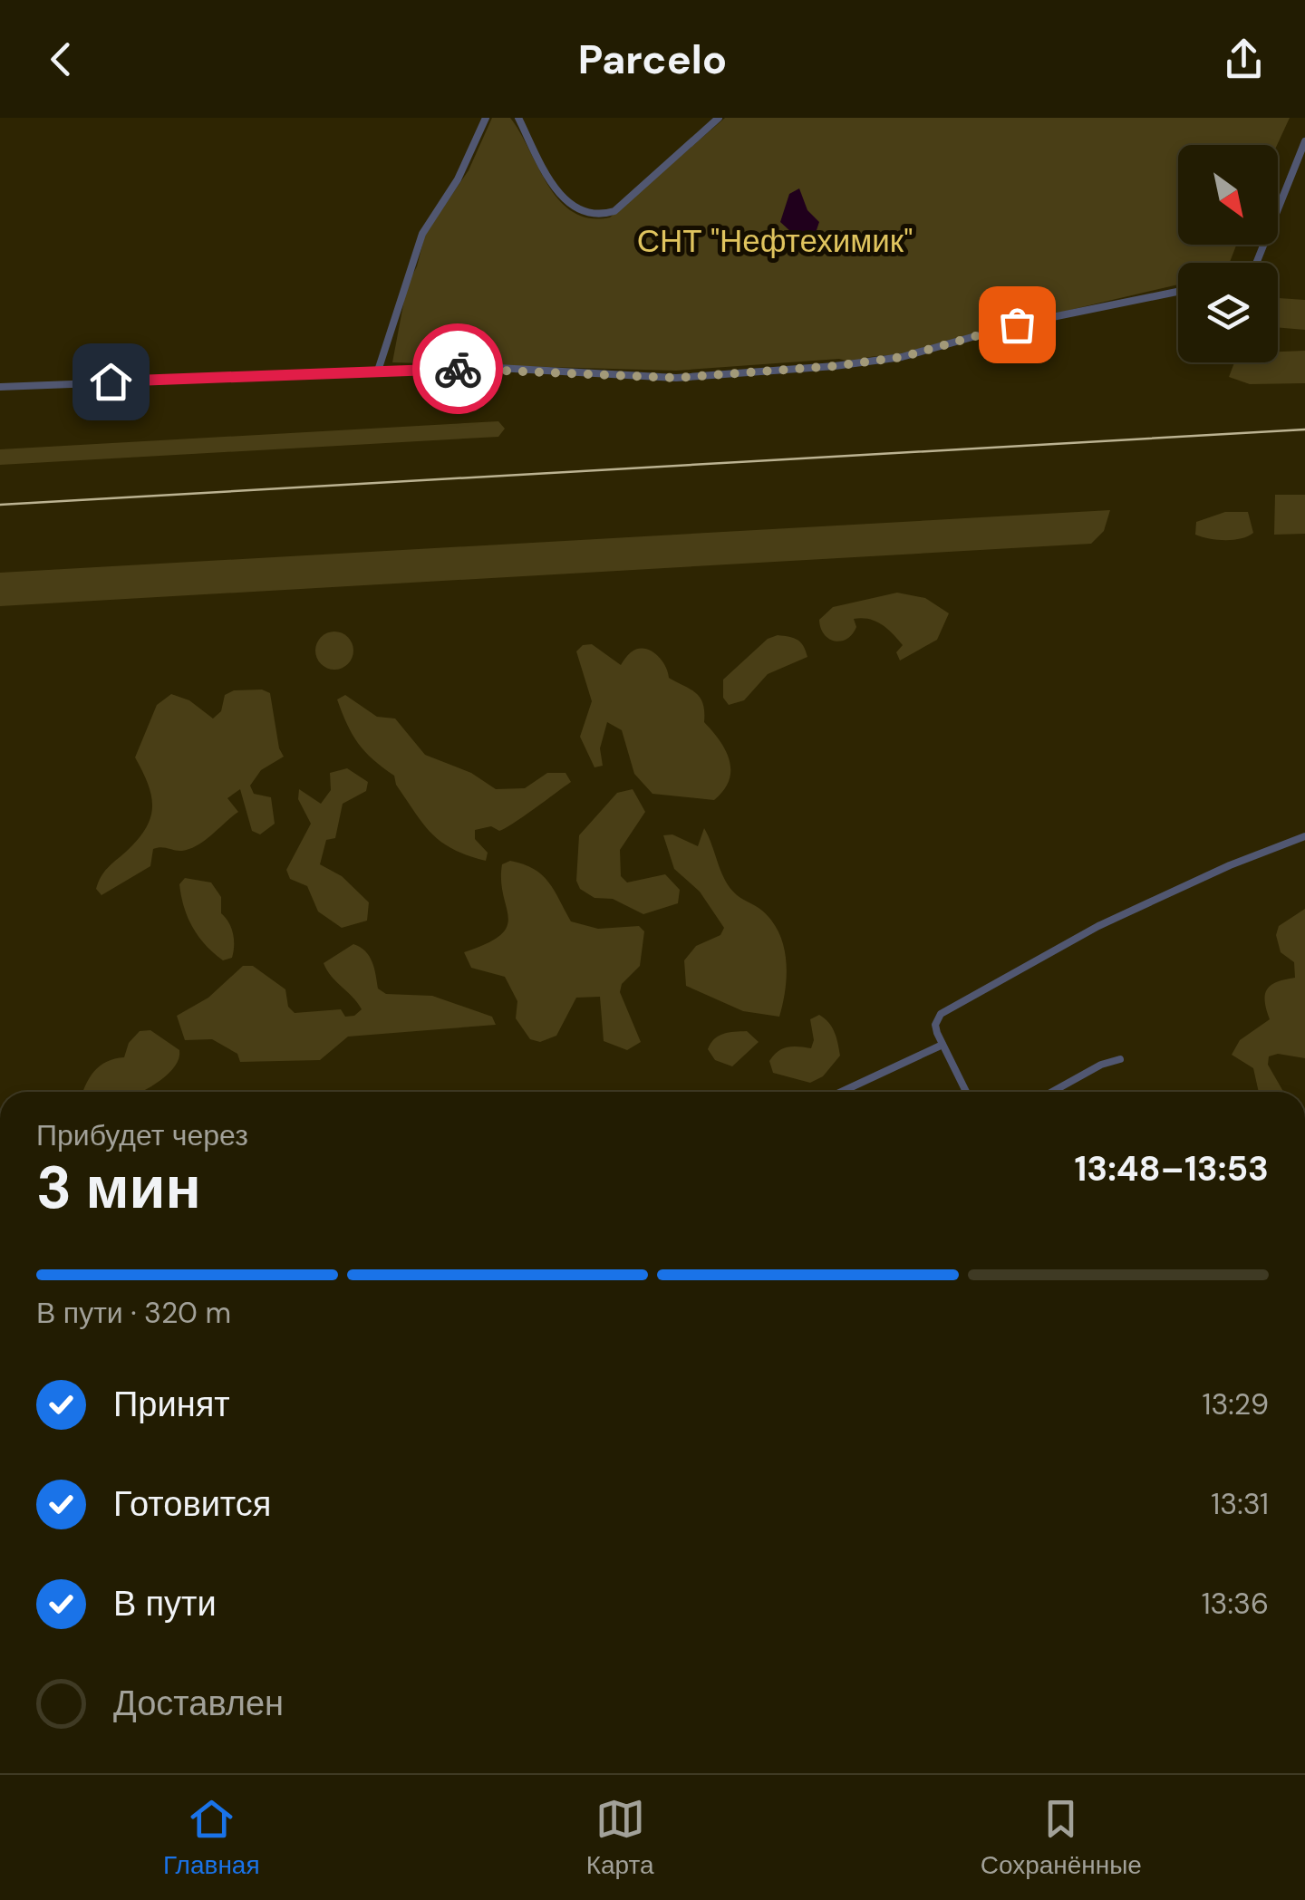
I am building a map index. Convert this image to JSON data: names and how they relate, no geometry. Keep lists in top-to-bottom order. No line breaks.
{"parks":["СНТ \"Нефтехимик\""],"north":"bottom right","page":{"header":"Parcelo","heading":["3 мин","Прибудет через","13:48–13:53"],"bar":"В пути · 320 m","list":[["Принят","13:29"],["Готовится","13:31"],["В пути","13:36"],"Доставлен"],"tabs":["Главная","Карта","Сохранённые"]}}
